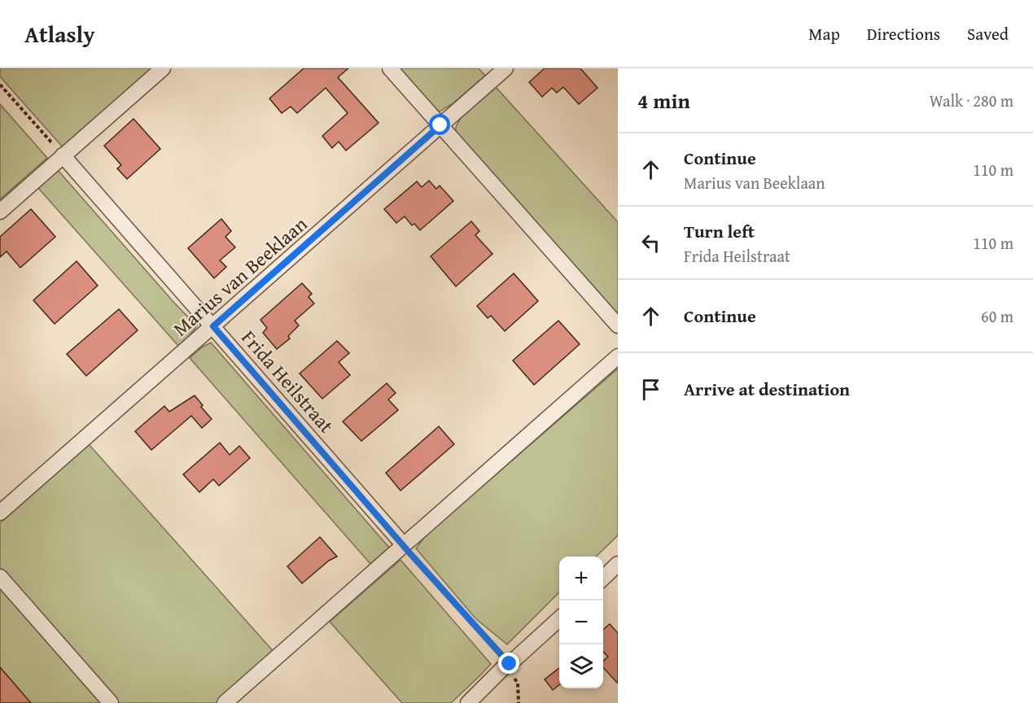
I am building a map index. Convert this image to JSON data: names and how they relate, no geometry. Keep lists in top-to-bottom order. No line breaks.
{"streets":{"street":["Marius van Beeklaan","Frida Heilstraat"]},"crossings":[["Marius van Beeklaan","Frida Heilstraat"]],"page":{"header":"Atlasly","nav":["Map","Directions","Saved"],"heading":["4 min","Walk · 280 m"],"list":[["Continue","Marius van Beeklaan","110 m"],["Turn left","Frida Heilstraat","110 m"],["Continue","60 m"],"Arrive at destination"],"map_buttons":["+","−"]}}
